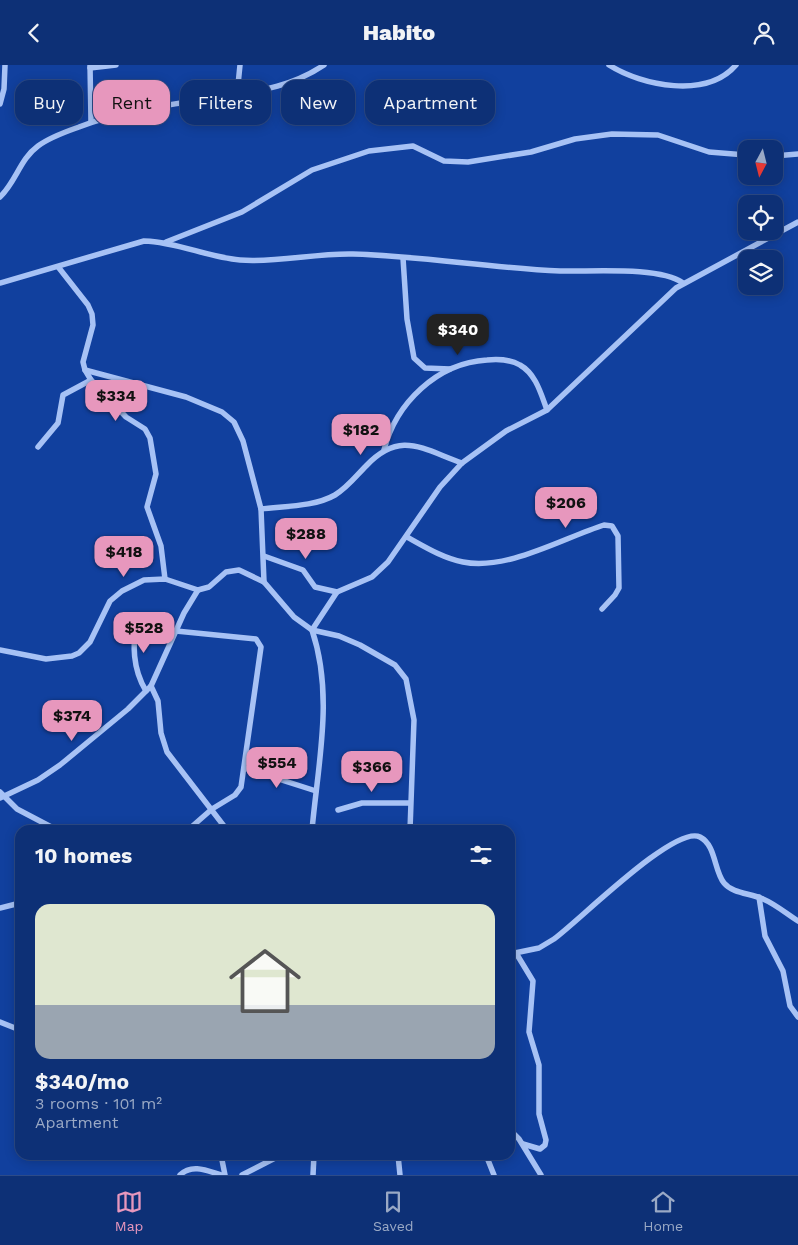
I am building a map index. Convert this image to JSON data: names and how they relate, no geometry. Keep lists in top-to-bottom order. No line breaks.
{"north":"bottom","page":{"header":"Habito","chip":["Buy","Rent","Filters","New","Apartment"],"price":["$340","$334","$182","$206","$288","$418","$528","$374","$554","$366"],"heading":"10 homes","list":[{"name":"$340/mo","note":"3 rooms · 101 m² · Apartment"}],"tabs":["Map","Saved","Home"]}}
